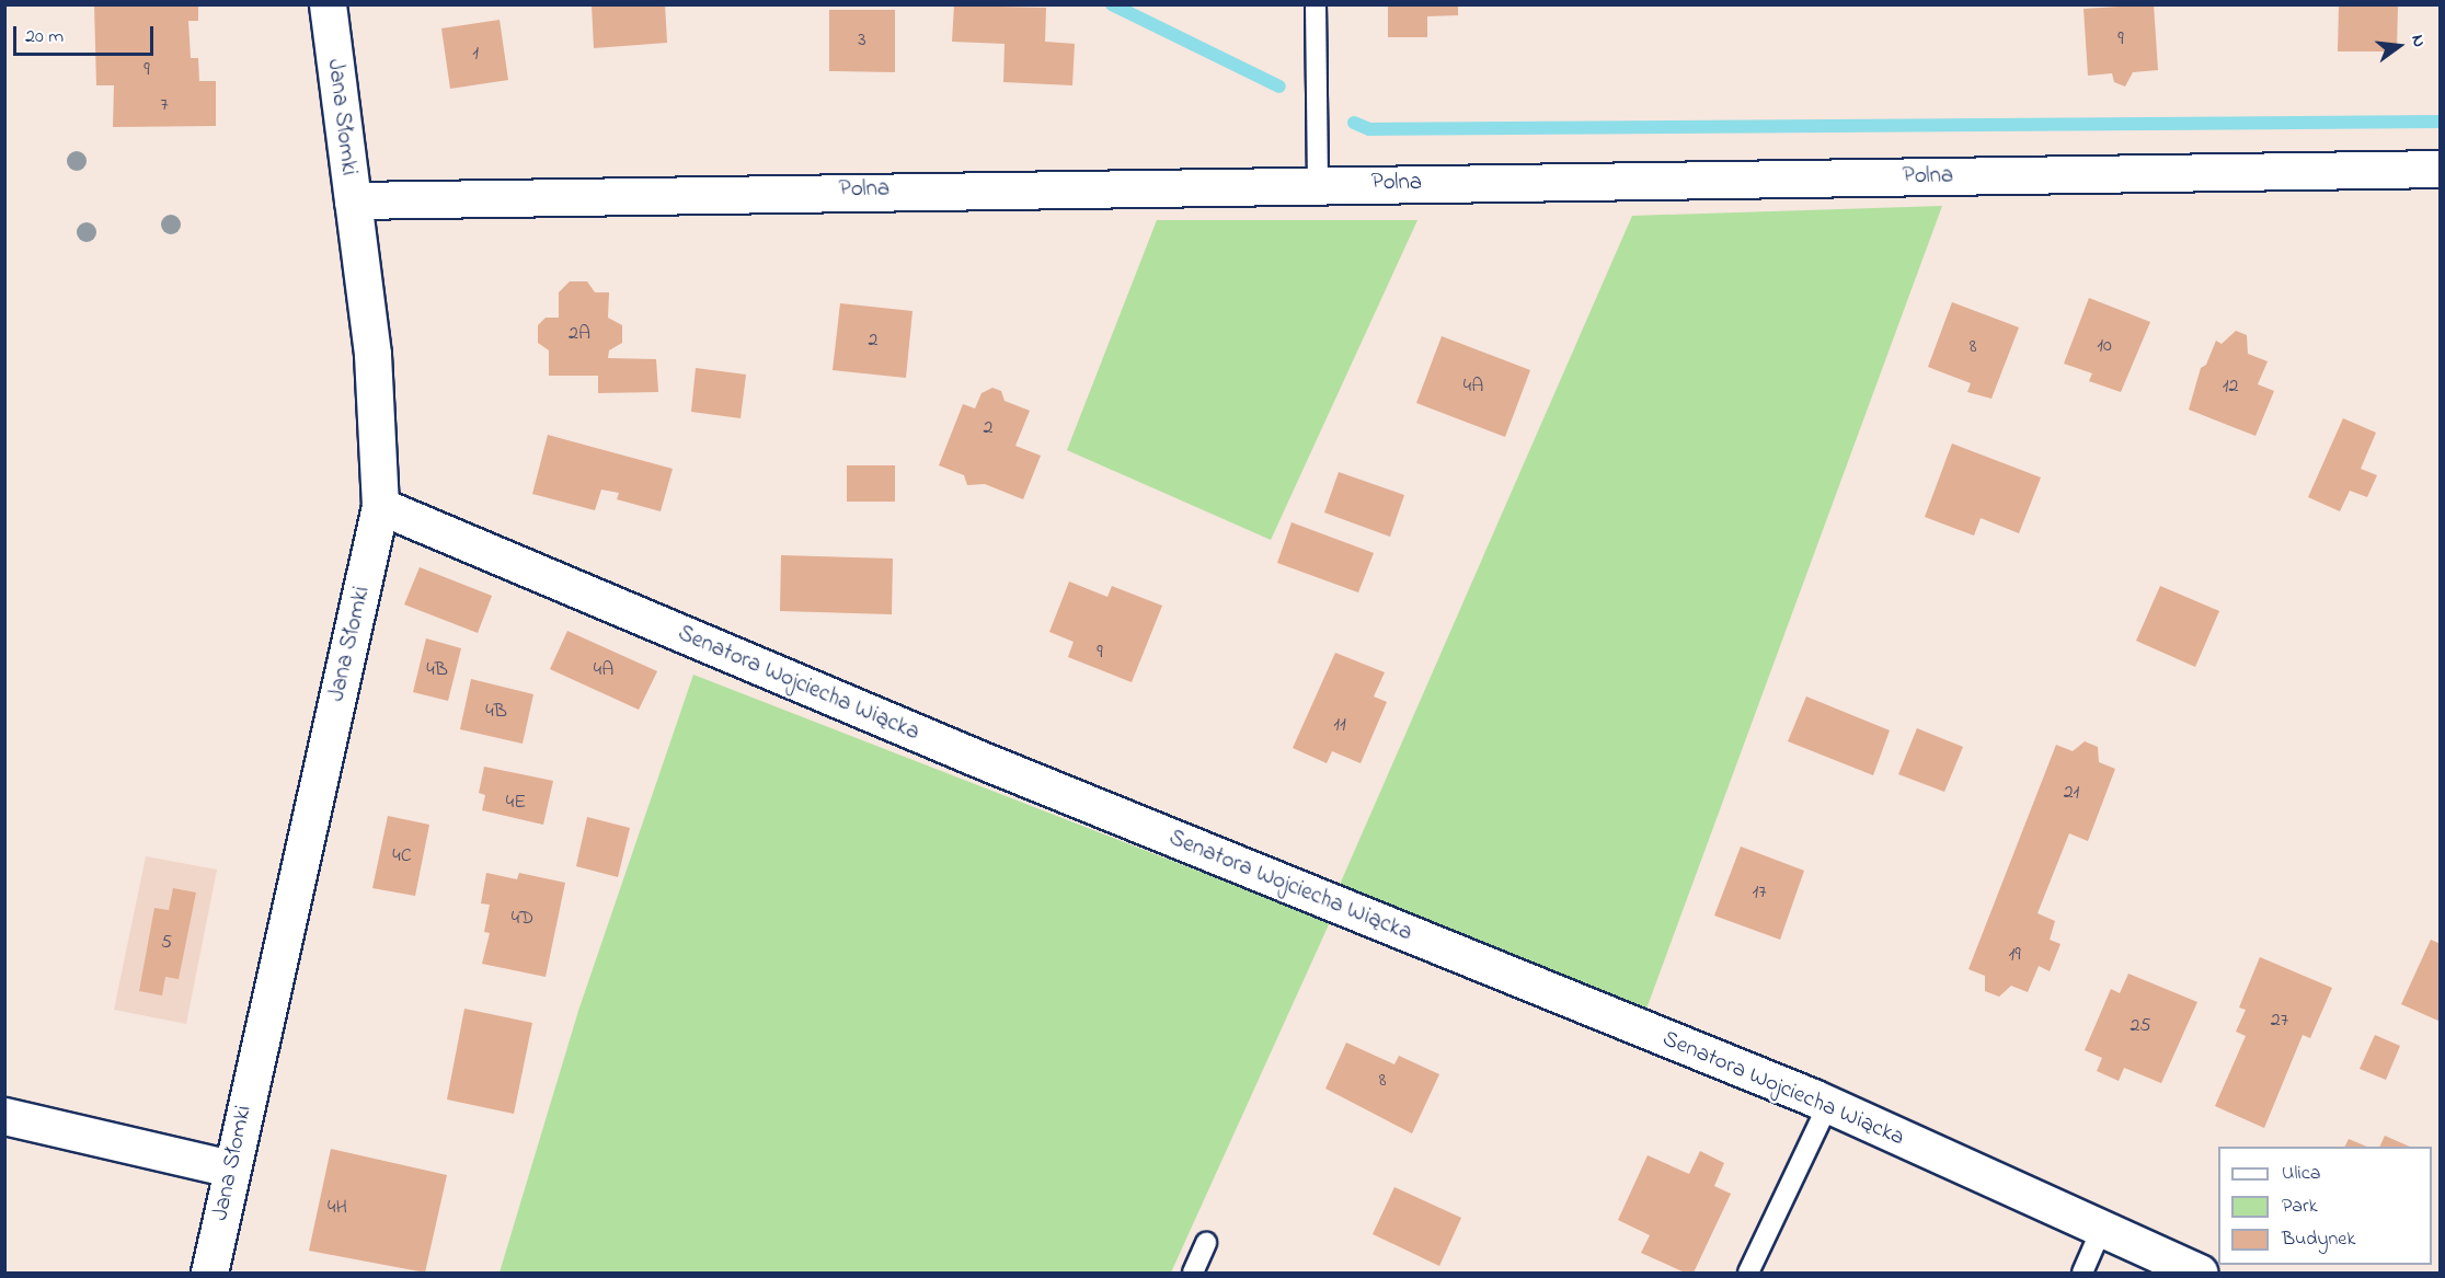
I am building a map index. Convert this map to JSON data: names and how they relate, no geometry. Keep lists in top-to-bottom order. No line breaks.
{"streets":{"street":["Jana Słomki","Polna","Senatora Wojciecha Wiącka"]},"crossings":[["Jana Słomki","Polna"],["Jana Słomki","Senatora Wojciecha Wiącka"]],"house_numbers":["9","3","1","9","7","2A","2","10","8","4A","12","2","9","4B","4A","4B","11","21","4E","4C","17","4D","5","19","27","25","8","4H"],"legend":["Ulica","Park","Budynek"],"scale_bar":"20 m","north":"right"}
